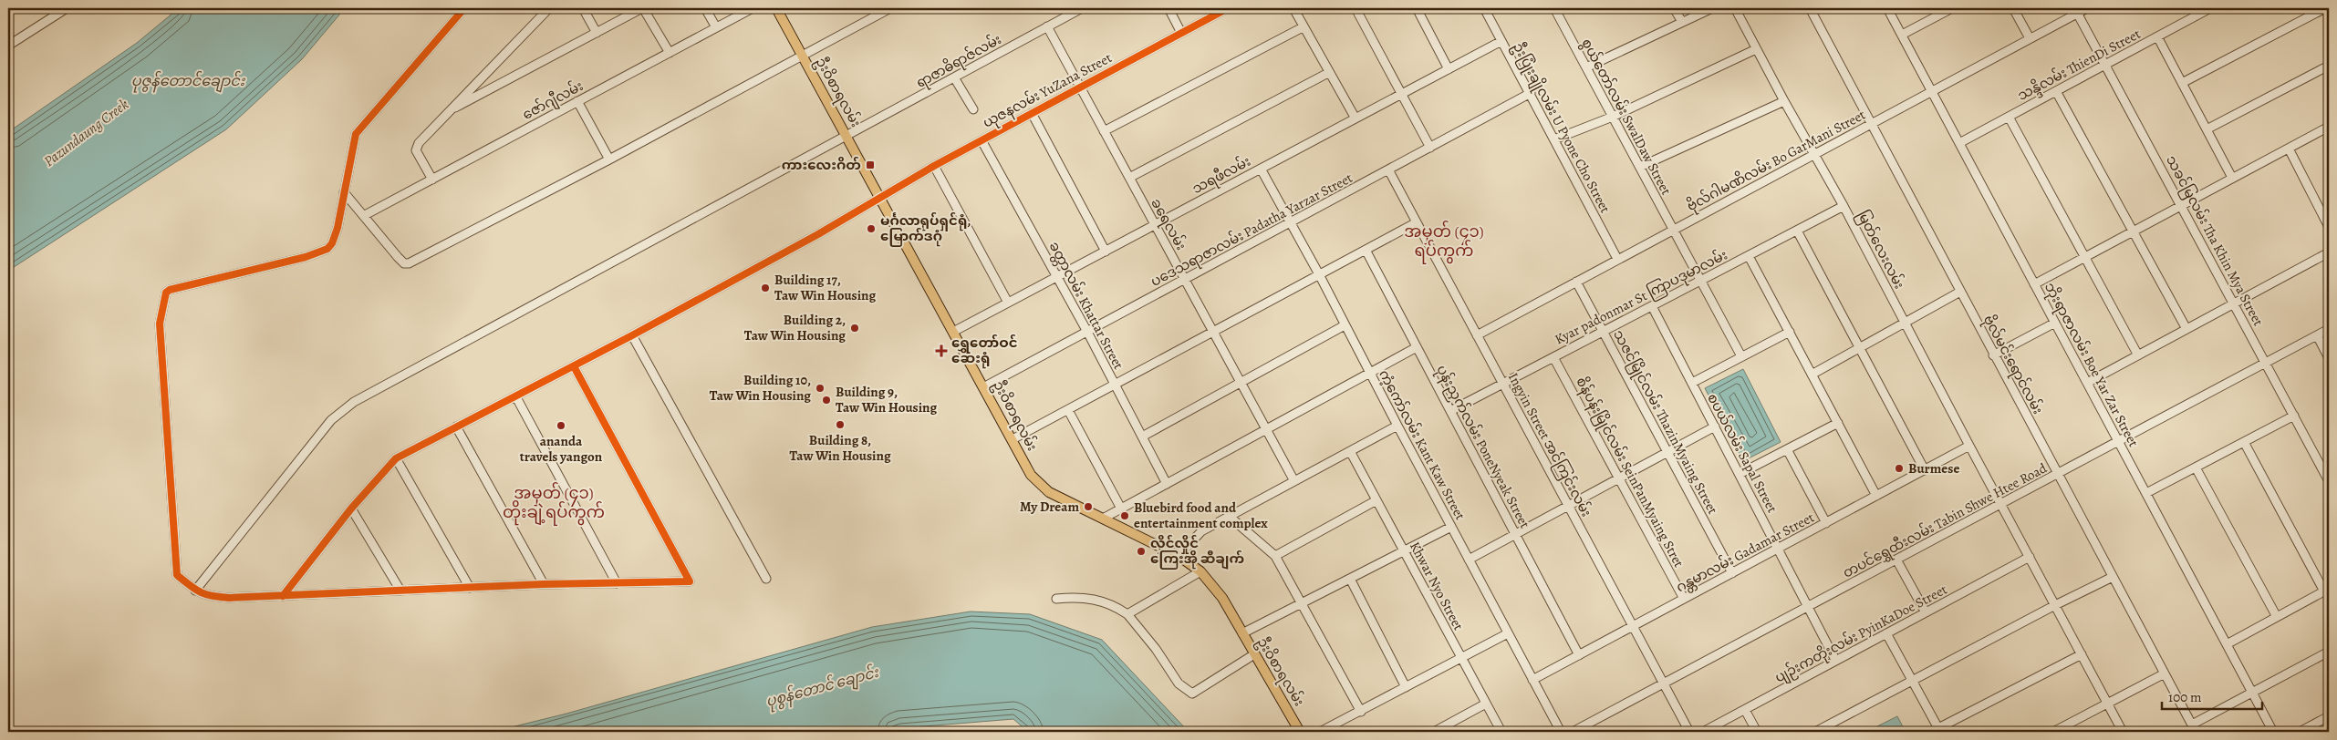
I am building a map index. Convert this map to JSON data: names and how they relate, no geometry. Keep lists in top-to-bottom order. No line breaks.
{"streets":{"main road":["ဦးဝိစာရလမ်း"],"street":["ရာဇာဓိရာဇ်လမ်း","သန္ဒိလမ်း ThienDi Street","ယုဇနလမ်း YuZana Street","ဇော်ဂျီလမ်း","စွယ်တော်လမ်း SwalDaw Street","ဦးပြုံးချိုလမ်း U Pyone Cho Street","ဗိုလ်ဂါမဏိလမ်း Bo GarMani Street","သရဖီလမ်း","ခရေလမ်း","ပဒေသရာဇာလမ်း Padatha Yarzar Street","သခင်မြလမ်း Tha Khin Mya Street","မြတ်လေးလမ်း","Kyar padonmar St ကြာပဒုမာလမ်း","ခတ္တာလမ်း Khattar Street","ဗိုလ်မင်းရောင်လမ်း","ဘိုးရာဇာလမ်း Boe Yar Zar Street","သဇင်မြိုင်လမ်း ThazinMyaing Street","ကံ့ကော်လမ်း Kant Kaw Street","Ingyin Street အင်ကြင်းလမ်း","ပုန်းညှက်လမ်း PoneNyeak Street","စပယ်လမ်း Sapal Street","စိန်ပန်းမြိုင်လမ်း SeinPanMyaing Stret","တပင်ရွှေထီးလမ်း Tabin Shwe Htee Road","ဂန္တမာလမ်း Gadamar Street","Khwar Nyo Street","ပျဉ်းကတိုးလမ်း PyinKaDoe Street"]},"crossings":[["ရာဇာဓိရာဇ်လမ်း","ဦးဝိစာရလမ်း"],["ရာဇာဓိရာဇ်လမ်း","ခရေလမ်း"],["သန္ဒိလမ်း ThienDi Street","သခင်မြလမ်း Tha Khin Mya Street"],["သန္ဒိလမ်း ThienDi Street","ဘိုးရာဇာလမ်း Boe Yar Zar Street"],["ယုဇနလမ်း YuZana Street","ဦးဝိစာရလမ်း"],["ယုဇနလမ်း YuZana Street","ခရေလမ်း"],["ယုဇနလမ်း YuZana Street","ခတ္တာလမ်း Khattar Street"],["ဦးဝိစာရလမ်း","သရဖီလမ်း"],["ဦးဝိစာရလမ်း","ပဒေသရာဇာလမ်း Padatha Yarzar Street"],["စွယ်တော်လမ်း SwalDaw Street","ဗိုလ်ဂါမဏိလမ်း Bo GarMani Street"],["စွယ်တော်လမ်း SwalDaw Street","Kyar padonmar St ကြာပဒုမာလမ်း"],["ဦးပြုံးချိုလမ်း U Pyone Cho Street","ဗိုလ်ဂါမဏိလမ်း Bo GarMani Street"],["ဦးပြုံးချိုလမ်း U Pyone Cho Street","သရဖီလမ်း"],["ဦးပြုံးချိုလမ်း U Pyone Cho Street","ပဒေသရာဇာလမ်း Padatha Yarzar Street"],["ဗိုလ်ဂါမဏိလမ်း Bo GarMani Street","သခင်မြလမ်း Tha Khin Mya Street"],["ဗိုလ်ဂါမဏိလမ်း Bo GarMani Street","မြတ်လေးလမ်း"],["ဗိုလ်ဂါမဏိလမ်း Bo GarMani Street","ဗိုလ်မင်းရောင်လမ်း"],["ဗိုလ်ဂါမဏိလမ်း Bo GarMani Street","ဘိုးရာဇာလမ်း Boe Yar Zar Street"],["ဗိုလ်ဂါမဏိလမ်း Bo GarMani Street","သဇင်မြိုင်လမ်း ThazinMyaing Street"],["ဗိုလ်ဂါမဏိလမ်း Bo GarMani Street","Ingyin Street အင်ကြင်းလမ်း"],["သရဖီလမ်း","ခရေလမ်း"],["သရဖီလမ်း","ခတ္တာလမ်း Khattar Street"],["သရဖီလမ်း","ကံ့ကော်လမ်း Kant Kaw Street"],["ခရေလမ်း","ပဒေသရာဇာလမ်း Padatha Yarzar Street"],["ပဒေသရာဇာလမ်း Padatha Yarzar Street","ခတ္တာလမ်း Khattar Street"],["ပဒေသရာဇာလမ်း Padatha Yarzar Street","ကံ့ကော်လမ်း Kant Kaw Street"],["ပဒေသရာဇာလမ်း Padatha Yarzar Street","Ingyin Street အင်ကြင်းလမ်း"],["သခင်မြလမ်း Tha Khin Mya Street","တပင်ရွှေထီးလမ်း Tabin Shwe Htee Road"],["မြတ်လေးလမ်း","Kyar padonmar St ကြာပဒုမာလမ်း"],["မြတ်လေးလမ်း","တပင်ရွှေထီးလမ်း Tabin Shwe Htee Road"],["မြတ်လေးလမ်း","ဂန္တမာလမ်း Gadamar Street"],["မြတ်လေးလမ်း","ပျဉ်းကတိုးလမ်း PyinKaDoe Street"],["Kyar padonmar St ကြာပဒုမာလမ်း","သဇင်မြိုင်လမ်း ThazinMyaing Street"],["Kyar padonmar St ကြာပဒုမာလမ်း","Ingyin Street အင်ကြင်းလမ်း"],["Kyar padonmar St ကြာပဒုမာလမ်း","ပုန်းညှက်လမ်း PoneNyeak Street"],["Kyar padonmar St ကြာပဒုမာလမ်း","စပယ်လမ်း Sapal Street"],["Kyar padonmar St ကြာပဒုမာလမ်း","စိန်ပန်းမြိုင်လမ်း SeinPanMyaing Stret"],["ဗိုလ်မင်းရောင်လမ်း","တပင်ရွှေထီးလမ်း Tabin Shwe Htee Road"],["ဘိုးရာဇာလမ်း Boe Yar Zar Street","တပင်ရွှေထီးလမ်း Tabin Shwe Htee Road"],["သဇင်မြိုင်လမ်း ThazinMyaing Street","ဂန္တမာလမ်း Gadamar Street"],["ကံ့ကော်လမ်း Kant Kaw Street","ဂန္တမာလမ်း Gadamar Street"],["Ingyin Street အင်ကြင်းလမ်း","တပင်ရွှေထီးလမ်း Tabin Shwe Htee Road"],["Ingyin Street အင်ကြင်းလမ်း","ဂန္တမာလမ်း Gadamar Street"],["ပုန်းညှက်လမ်း PoneNyeak Street","ဂန္တမာလမ်း Gadamar Street"],["စပယ်လမ်း Sapal Street","တပင်ရွှေထီးလမ်း Tabin Shwe Htee Road"],["စပယ်လမ်း Sapal Street","ဂန္တမာလမ်း Gadamar Street"],["စပယ်လမ်း Sapal Street","ပျဉ်းကတိုးလမ်း PyinKaDoe Street"],["စိန်ပန်းမြိုင်လမ်း SeinPanMyaing Stret","ဂန္တမာလမ်း Gadamar Street"]],"districts":["အမှတ် (၄၁) ရပ်ကွက်","အမှတ် (၄၁) တိုးချဲ့ရပ်ကွက်"],"water":["ပုဇွန်တောင်ချောင်း","Pazundaung Creek","ပုစွန်တောင် ချောင်း"],"places":{"transit":["ကားလေးဂိတ်"],"other":["မင်္ဂလာရုပ်ရှင်ရုံ, မြောက်ဒဂုံ","Building 17, Taw Win Housing","Building 2, Taw Win Housing","Building 10, Taw Win Housing","Building 9, Taw Win Housing","Building 8, Taw Win Housing","ananda travels yangon","Burmese","My Dream","Bluebird food and entertainment complex","လှိုင်လှိုင် ကြေးအို ဆီချက်"],"health":["ရွှေတော်ဝင် ဆေးရုံ"]},"scale_bar":"100 m"}
